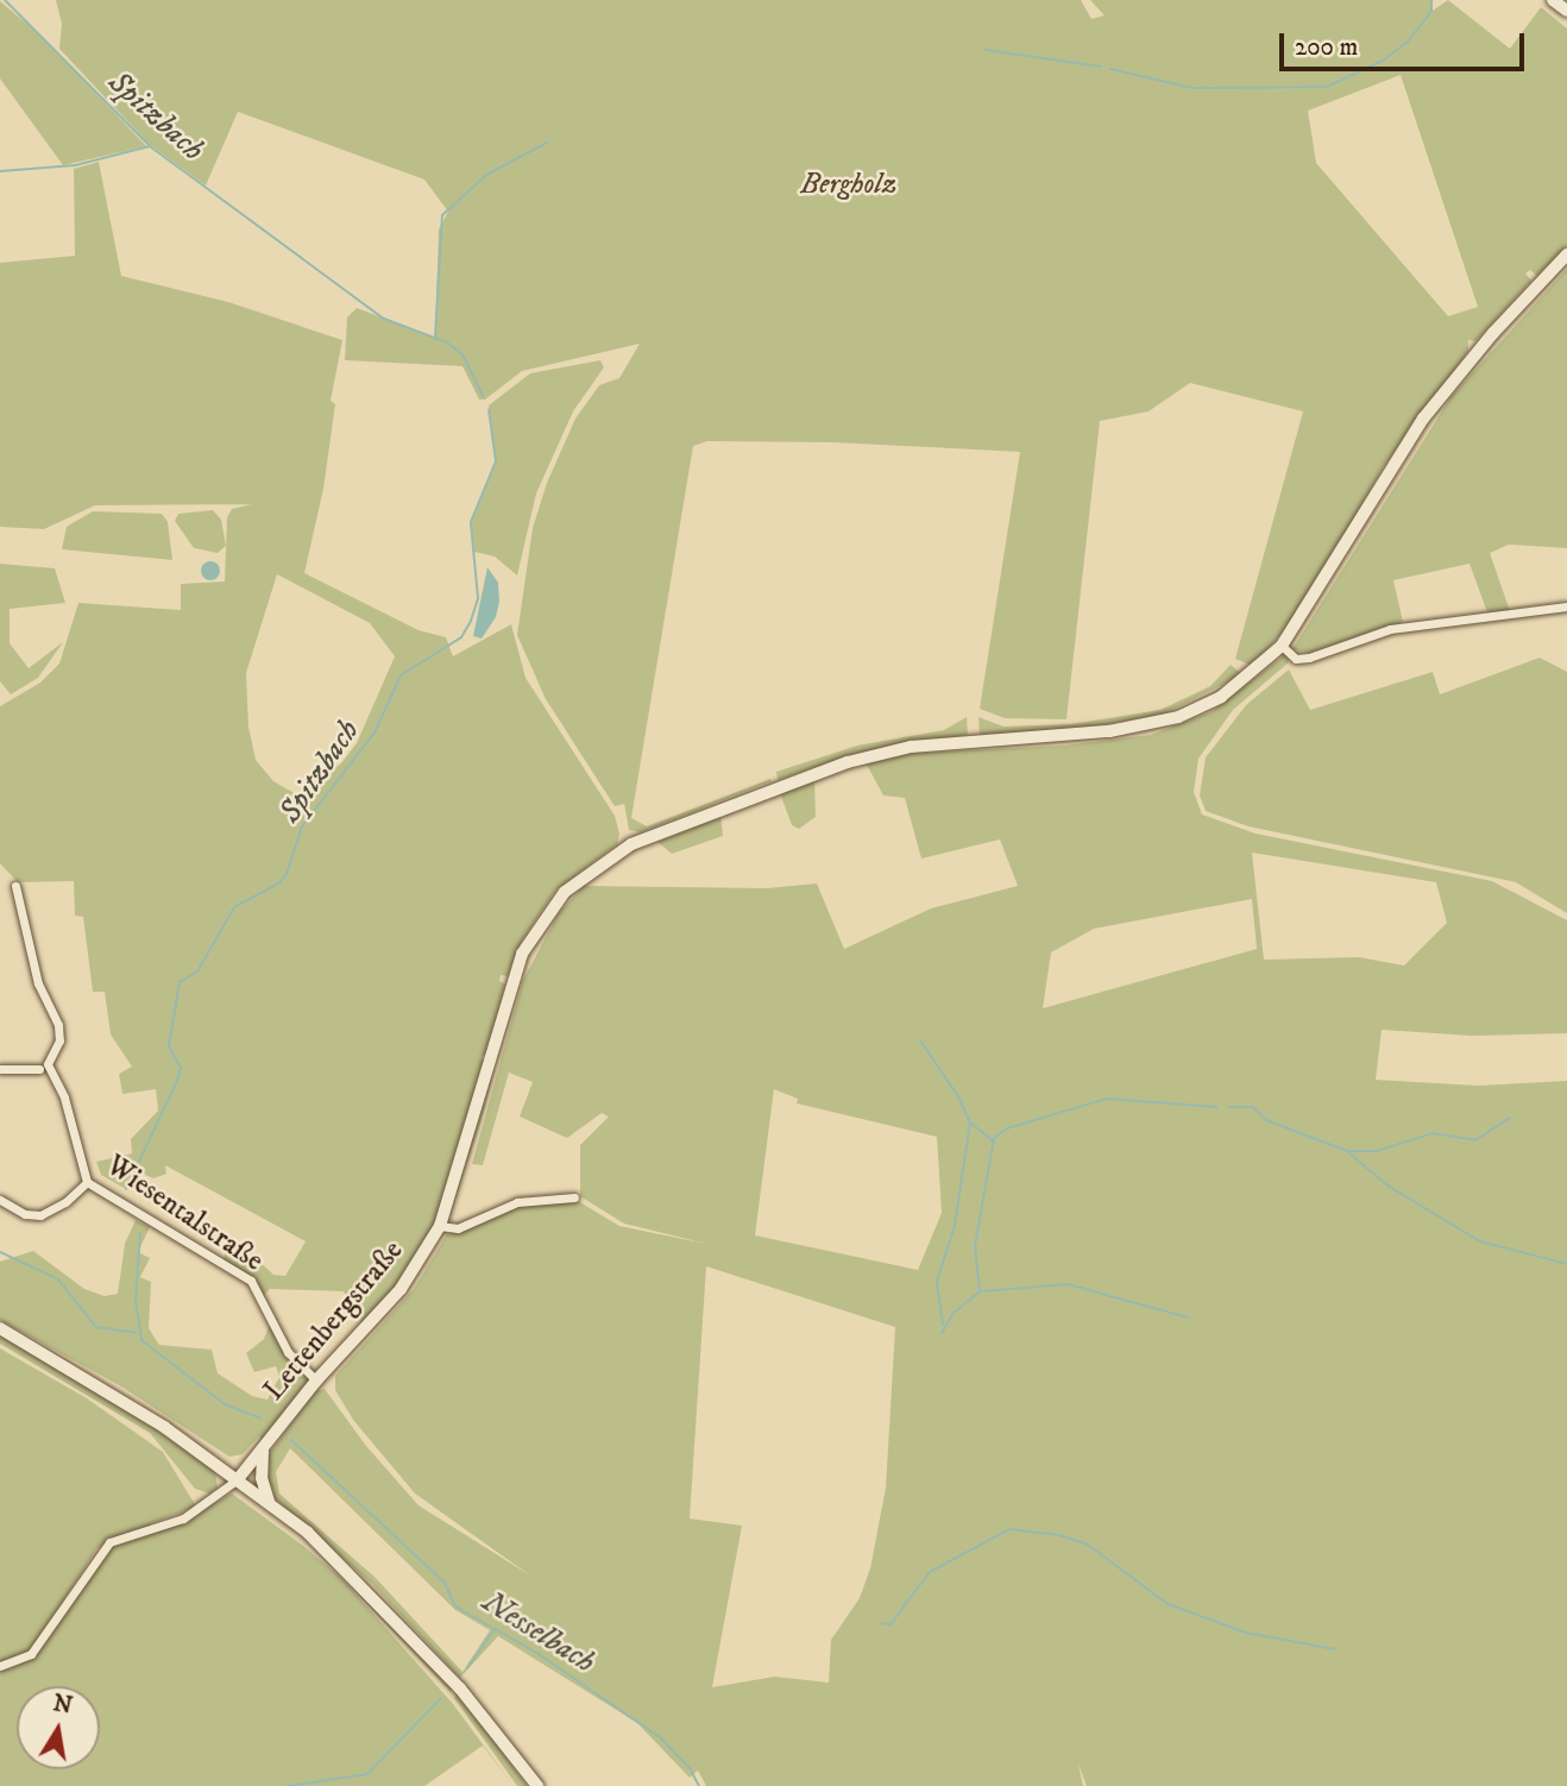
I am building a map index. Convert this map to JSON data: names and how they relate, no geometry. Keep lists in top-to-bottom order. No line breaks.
{"streets":{"street":["Wiesentalstraße","Lettenbergstraße"]},"crossings":[["Wiesentalstraße","Lettenbergstraße"]],"water":["Spitzbach","Nesselbach"],"parks":["Bergholz"],"scale_bar":"200 m","north":"top"}
